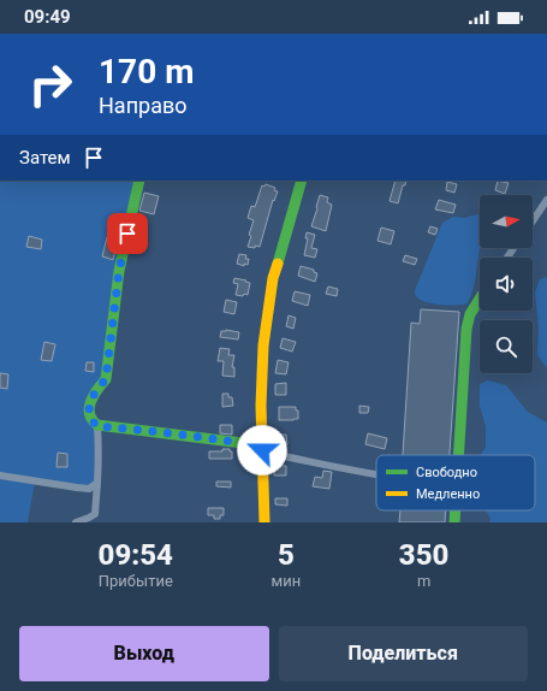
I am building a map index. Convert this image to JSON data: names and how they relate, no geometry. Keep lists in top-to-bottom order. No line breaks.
{"legend":["Свободно","Медленно"],"north":"right","page":{"status":"09:49","turn":["170 m","Направо"],"then":"Затем","eta":["09:54","Прибытие","5","мин","350","m"],"buttons":["Выход","Поделиться"]}}
